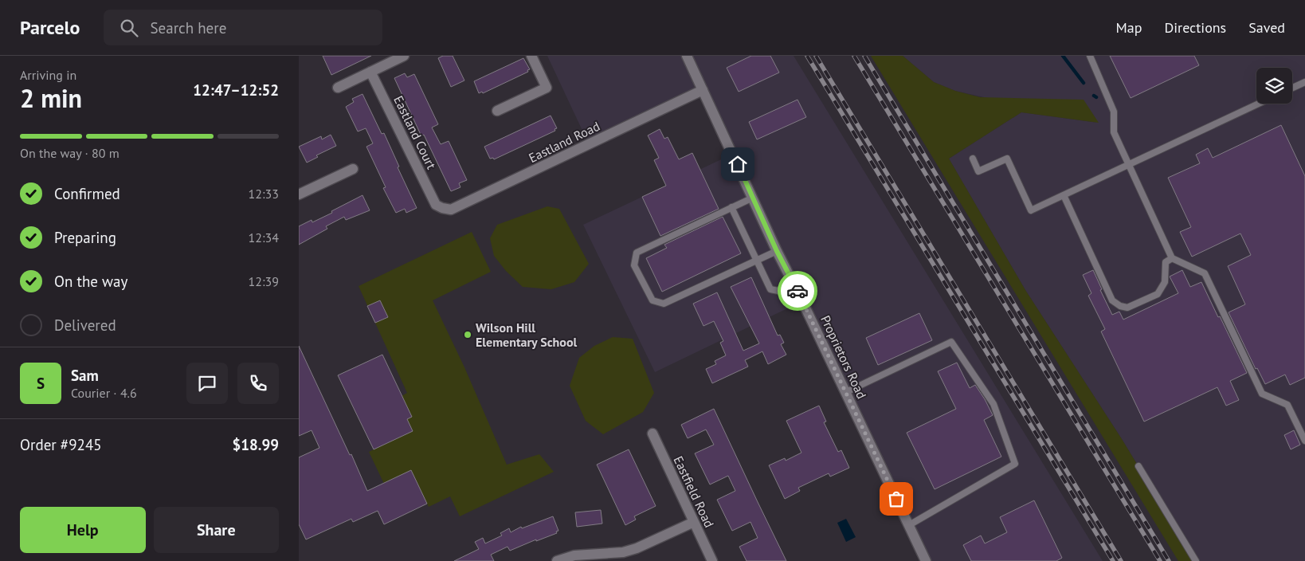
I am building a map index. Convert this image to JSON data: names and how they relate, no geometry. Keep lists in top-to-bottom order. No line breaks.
{"streets":{"street":["Eastland Court","Eastland Road","Proprietors Road","Eastfield Road"]},"crossings":[["Eastland Court","Eastland Road"],["Eastland Road","Proprietors Road"]],"places":["Wilson Hill Elementary School"],"page":{"header":"Parcelo","search":"Search here","nav":["Map","Directions","Saved"],"heading":["2 min","Arriving in","12:47–12:52"],"panel":["Sam","Courier · 4.6","Order #9245","$18.99"],"bar":"On the way · 80 m","list":[["Confirmed","12:33"],["Preparing","12:34"],["On the way","12:39"],"Delivered"],"round":"S","buttons":["Help","Share"]}}
